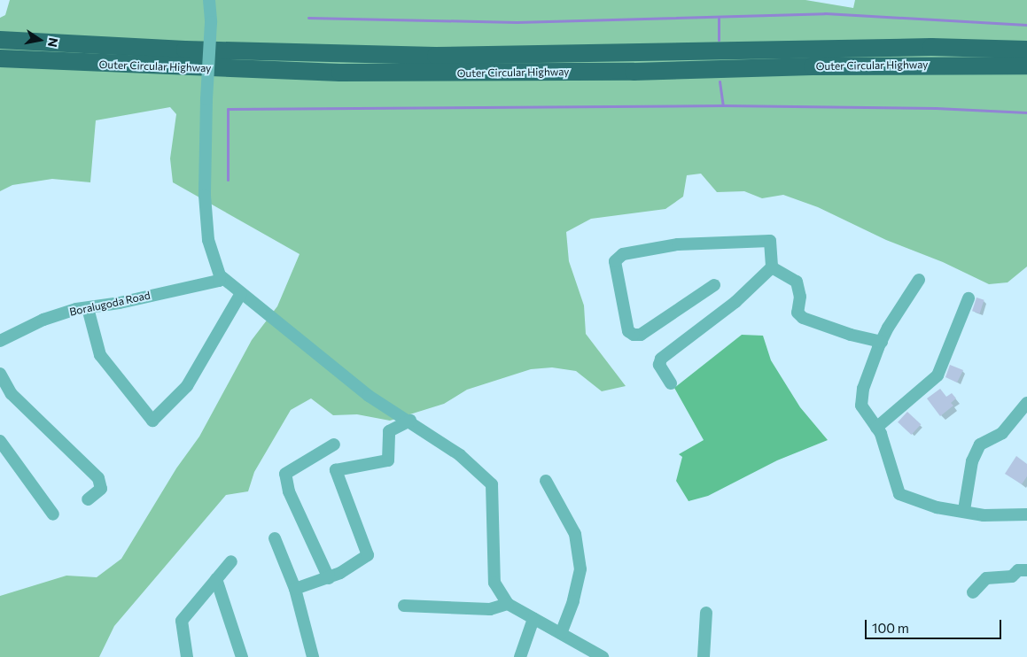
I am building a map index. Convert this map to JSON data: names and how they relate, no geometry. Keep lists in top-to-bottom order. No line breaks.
{"streets":{"highway":["Outer Circular Highway"],"street":["Boralugoda Road"]},"scale_bar":"100 m","north":"right"}
